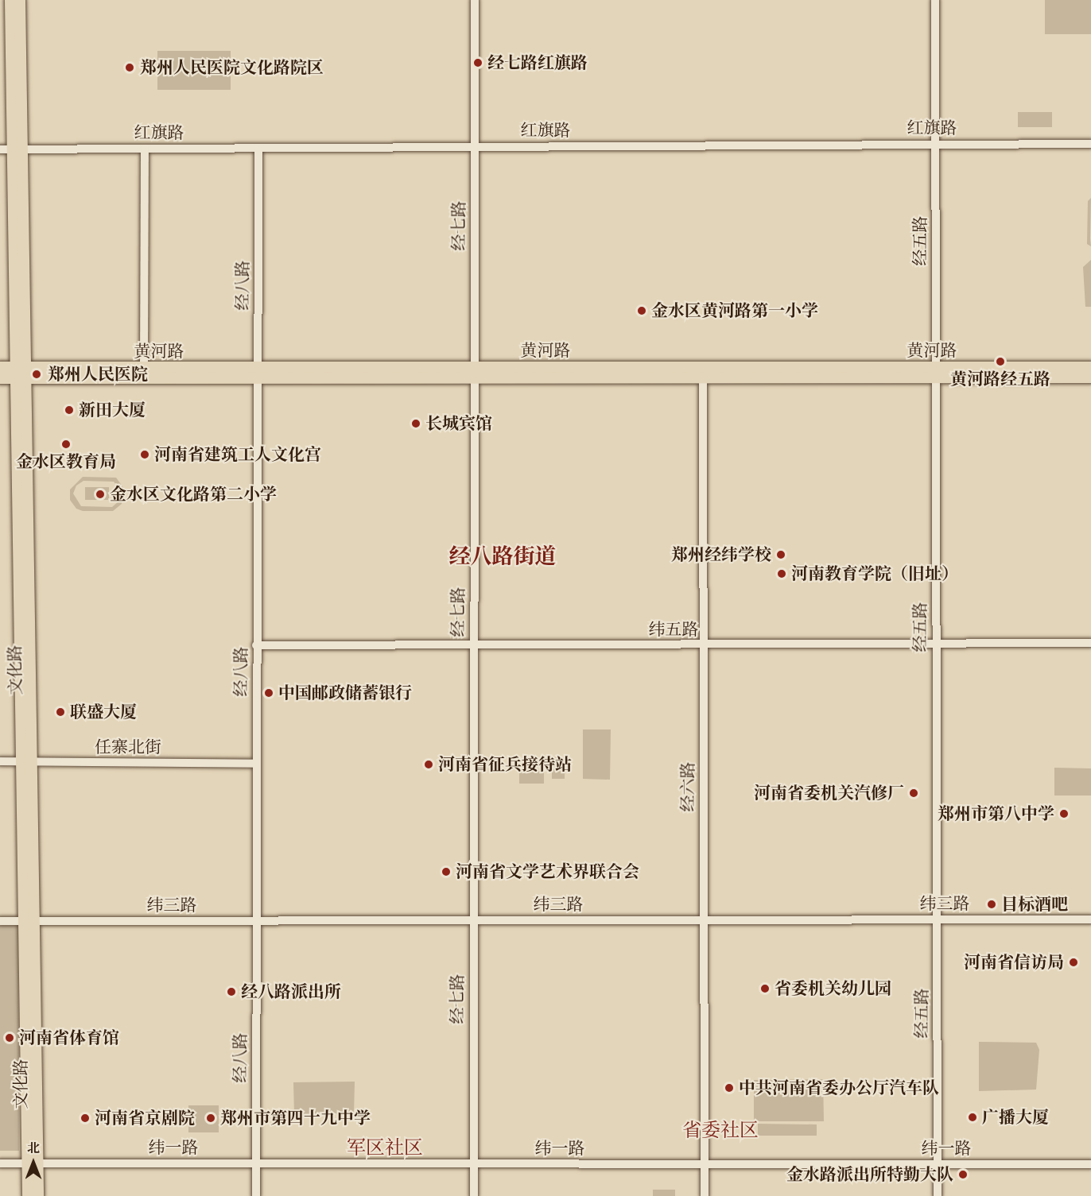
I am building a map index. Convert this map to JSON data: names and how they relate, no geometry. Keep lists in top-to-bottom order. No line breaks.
{"streets":{"main road":["黄河路","文化路"],"street":["红旗路","经七路","经五路","经八路","纬五路","任寨北街","经六路","纬三路","纬一路"]},"crossings":[["红旗路","经七路"],["红旗路","经五路"],["红旗路","经八路"],["红旗路","文化路"],["经七路","黄河路"],["经七路","纬五路"],["经七路","纬三路"],["经七路","纬一路"],["经五路","黄河路"],["经五路","纬五路"],["经五路","纬三路"],["经五路","纬一路"],["经八路","黄河路"],["经八路","纬五路"],["经八路","任寨北街"],["经八路","纬三路"],["经八路","纬一路"],["黄河路","文化路"],["黄河路","经六路"],["纬五路","经六路"],["文化路","任寨北街"],["文化路","纬三路"],["文化路","纬一路"],["经六路","纬三路"],["经六路","纬一路"]],"districts":["经八路街道","省委社区","军区社区"],"places":["经七路红旗路","郑州人民医院文化路院区","金水区黄河路第一小学","黄河路经五路","郑州人民医院","新田大厦","长城宾馆","金水区教育局","河南省建筑工人文化宫","金水区文化路第二小学","郑州经纬学校","河南教育学院（旧址）","中国邮政储蓄银行","联盛大厦","河南省征兵接待站","河南省委机关汽修厂","郑州市第八中学","河南省文学艺术界联合会","目标酒吧","河南省信访局","省委机关幼儿园","经八路派出所","河南省体育馆","中共河南省委办公厅汽车队","广播大厦","河南省京剧院","郑州市第四十九中学","金水路派出所特勤大队"],"north":"top"}
